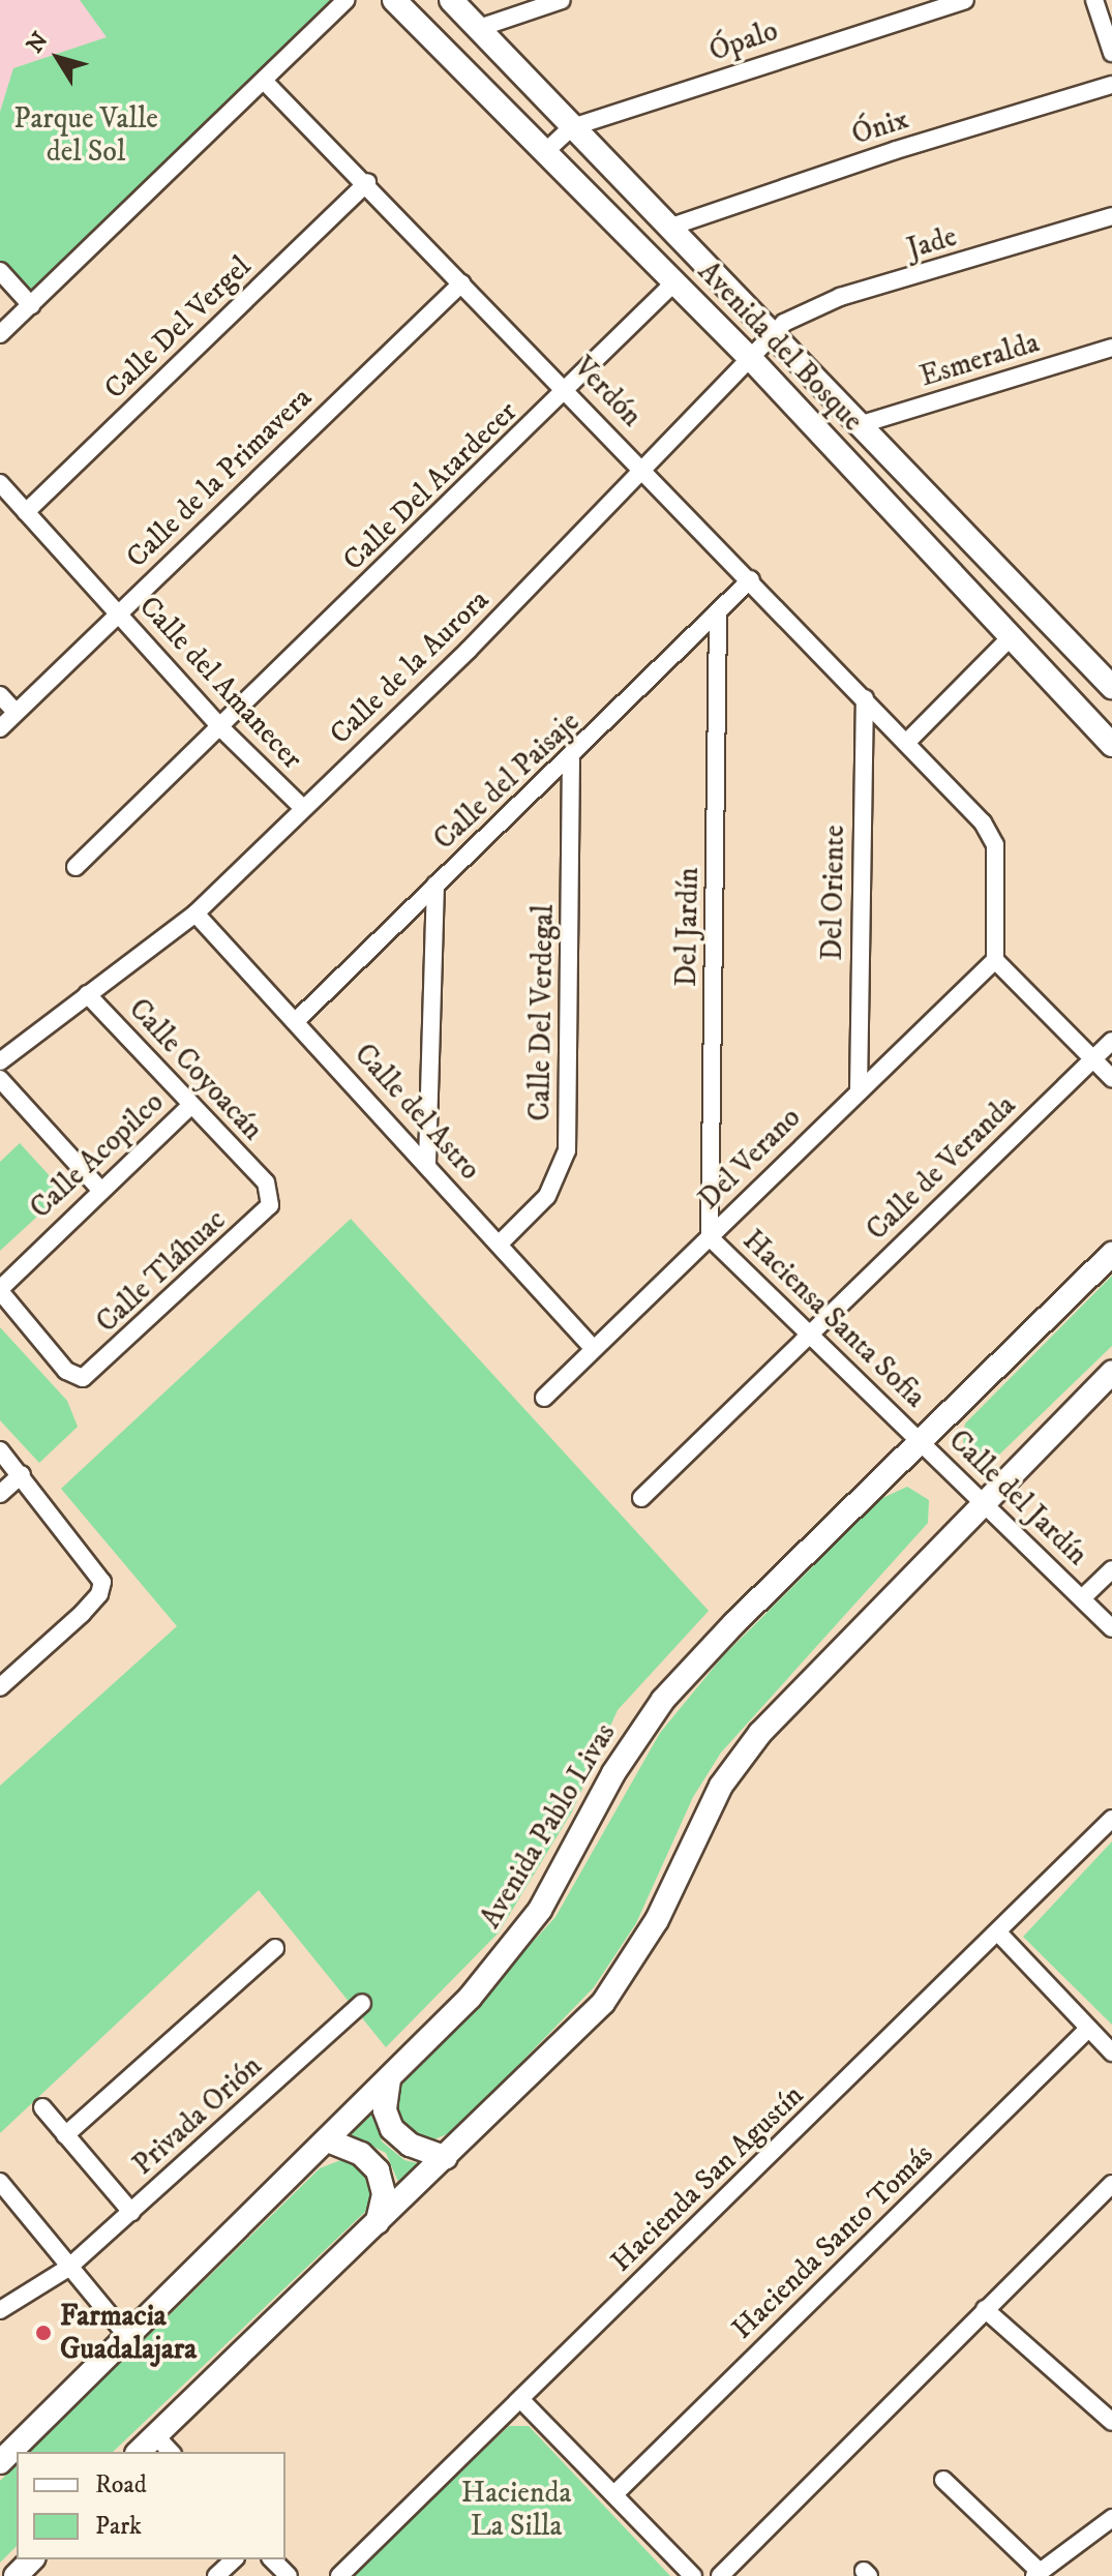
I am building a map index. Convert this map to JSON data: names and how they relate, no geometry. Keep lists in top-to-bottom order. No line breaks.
{"streets":{"main road":["Avenida del Bosque","Avenida Pablo Livas"],"street":["Ópalo","Ónix","Jade","Calle Del Vergel","Esmeralda","Verdón","Calle de la Primavera","Calle Del Atardecer","Calle de la Aurora","Calle del Amanecer","Calle del Paisaje","Del Oriente","Del Jardín","Calle Del Verdegal","Calle Coyoacán","Calle del Astro","Calle Acopilco","Del Verano","Calle de Veranda","Calle Tláhuac","Haciensa Santa Sofia","Calle del Jardín","Privada Orión","Hacienda San Agustín","Hacienda Santo Tomás"]},"crossings":[["Ópalo","Avenida del Bosque"],["Ónix","Avenida del Bosque"],["Jade","Avenida del Bosque"],["Jade","Calle de la Aurora"],["Calle Del Vergel","Verdón"],["Calle Del Vergel","Calle del Amanecer"],["Avenida del Bosque","Esmeralda"],["Avenida del Bosque","Calle Del Atardecer"],["Avenida del Bosque","Calle de la Aurora"],["Verdón","Calle de la Primavera"],["Verdón","Calle Del Atardecer"],["Verdón","Calle de la Aurora"],["Verdón","Calle del Paisaje"],["Verdón","Del Oriente"],["Verdón","Del Verano"],["Calle de la Primavera","Calle del Amanecer"],["Calle Del Atardecer","Calle del Amanecer"],["Calle de la Aurora","Calle del Amanecer"],["Calle de la Aurora","Calle Coyoacán"],["Calle de la Aurora","Calle del Astro"],["Calle del Paisaje","Del Jardín"],["Calle del Paisaje","Calle Del Verdegal"],["Calle del Paisaje","Calle del Astro"],["Del Oriente","Del Verano"],["Del Jardín","Del Verano"],["Del Jardín","Haciensa Santa Sofia"],["Calle Del Verdegal","Calle del Astro"],["Calle Coyoacán","Calle Acopilco"],["Calle Coyoacán","Calle Tláhuac"],["Calle del Astro","Del Verano"],["Calle Acopilco","Calle Tláhuac"],["Del Verano","Haciensa Santa Sofia"],["Calle de Veranda","Haciensa Santa Sofia"],["Haciensa Santa Sofia","Calle del Jardín"],["Haciensa Santa Sofia","Avenida Pablo Livas"],["Calle del Jardín","Avenida Pablo Livas"]],"parks":["Parque Valle del Sol","Hacienda La Silla"],"places":["Farmacia Guadalajara"],"legend":["Road","Park"],"north":"top left"}
